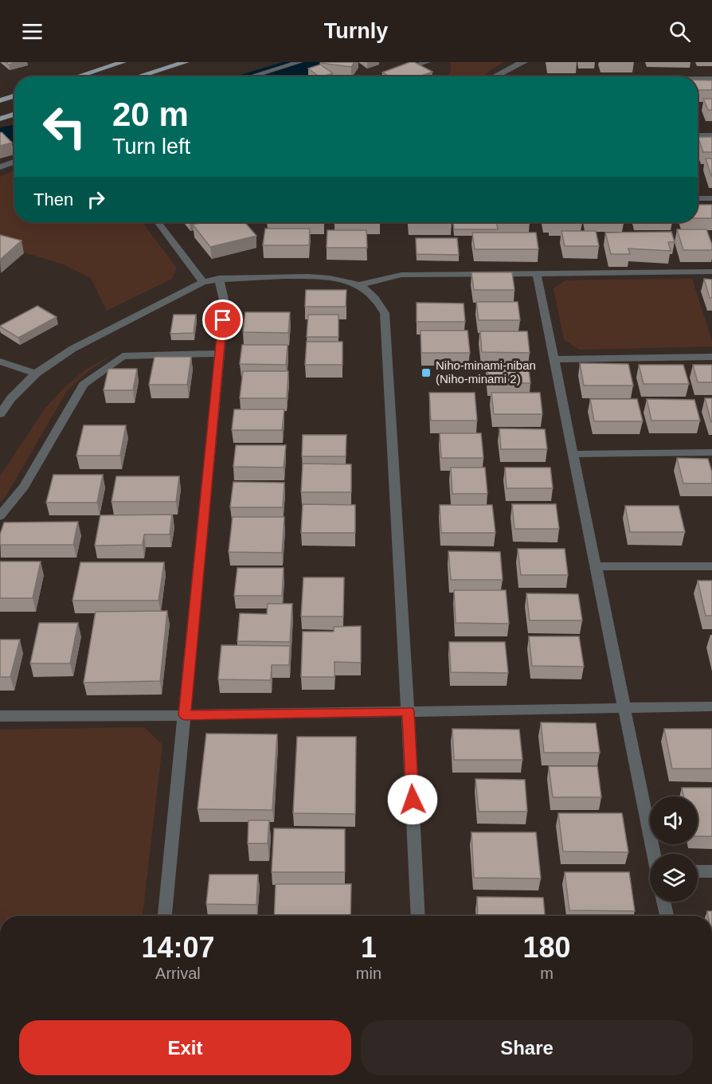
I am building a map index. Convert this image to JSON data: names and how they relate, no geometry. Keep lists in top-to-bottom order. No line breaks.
{"places":{"transit":["Niho-minami-niban (Niho-minami 2)"]},"page":{"header":"Turnly","turn":["20 m","Turn left"],"then":"Then","eta":["14:07","Arrival","1","min","180","m"],"buttons":["Exit","Share"]}}
